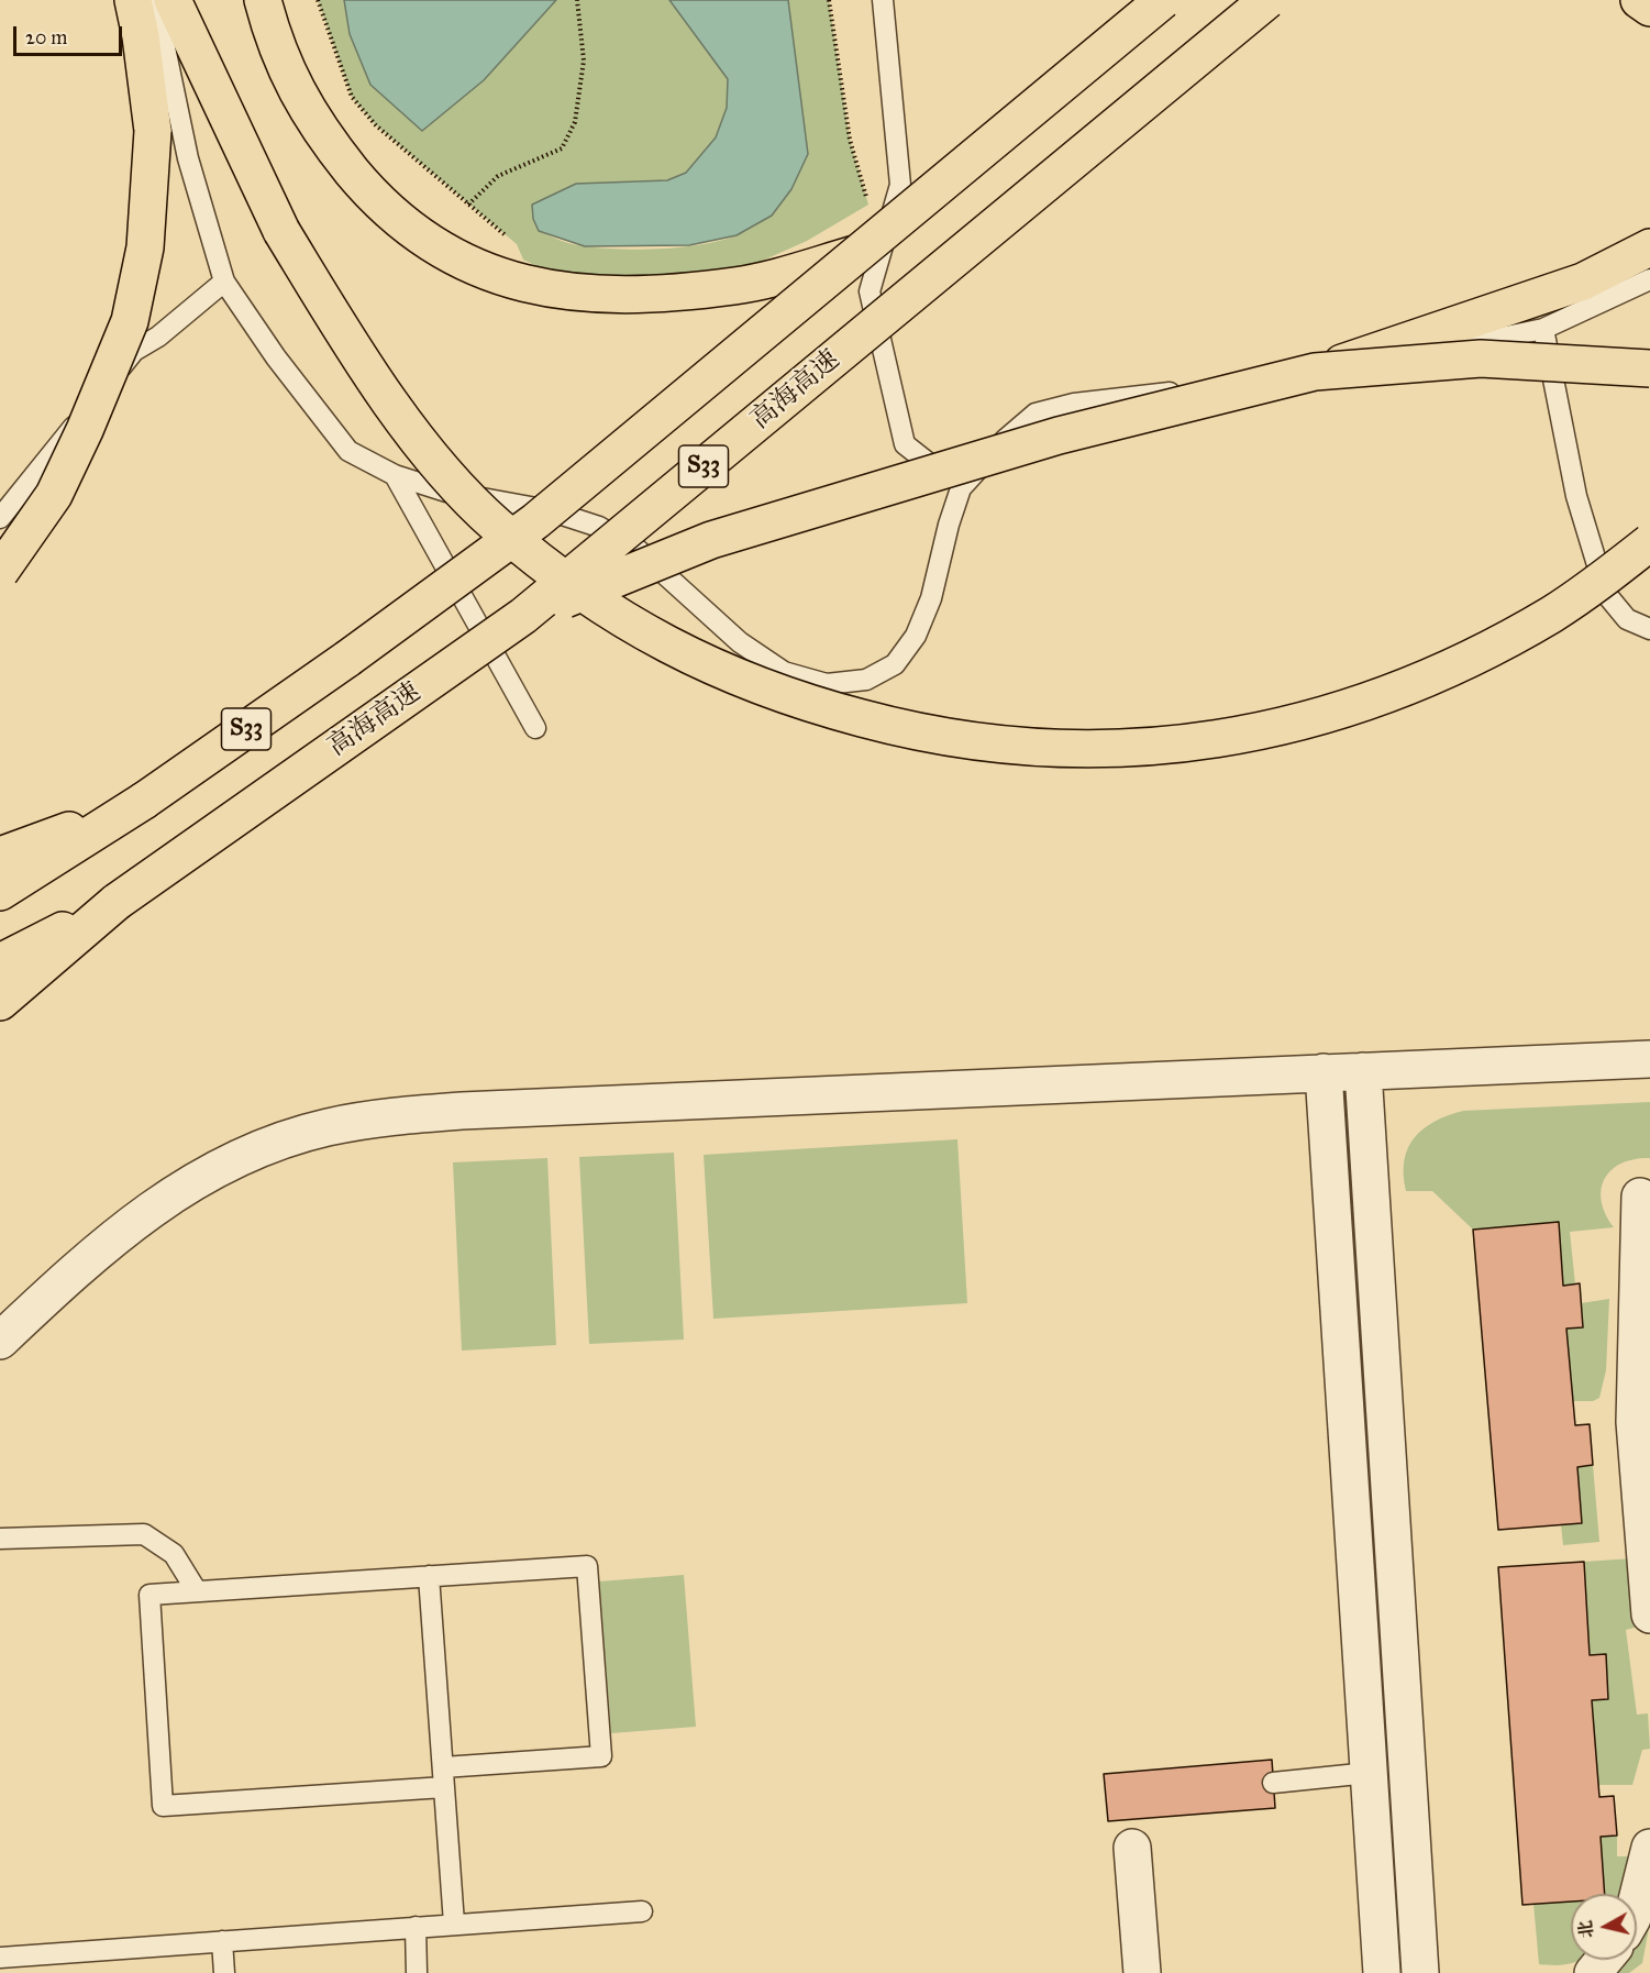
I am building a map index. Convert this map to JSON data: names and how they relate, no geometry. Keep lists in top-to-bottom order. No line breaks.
{"streets":{"highway":["高海高速","S33"]},"scale_bar":"20 m","north":"left"}
